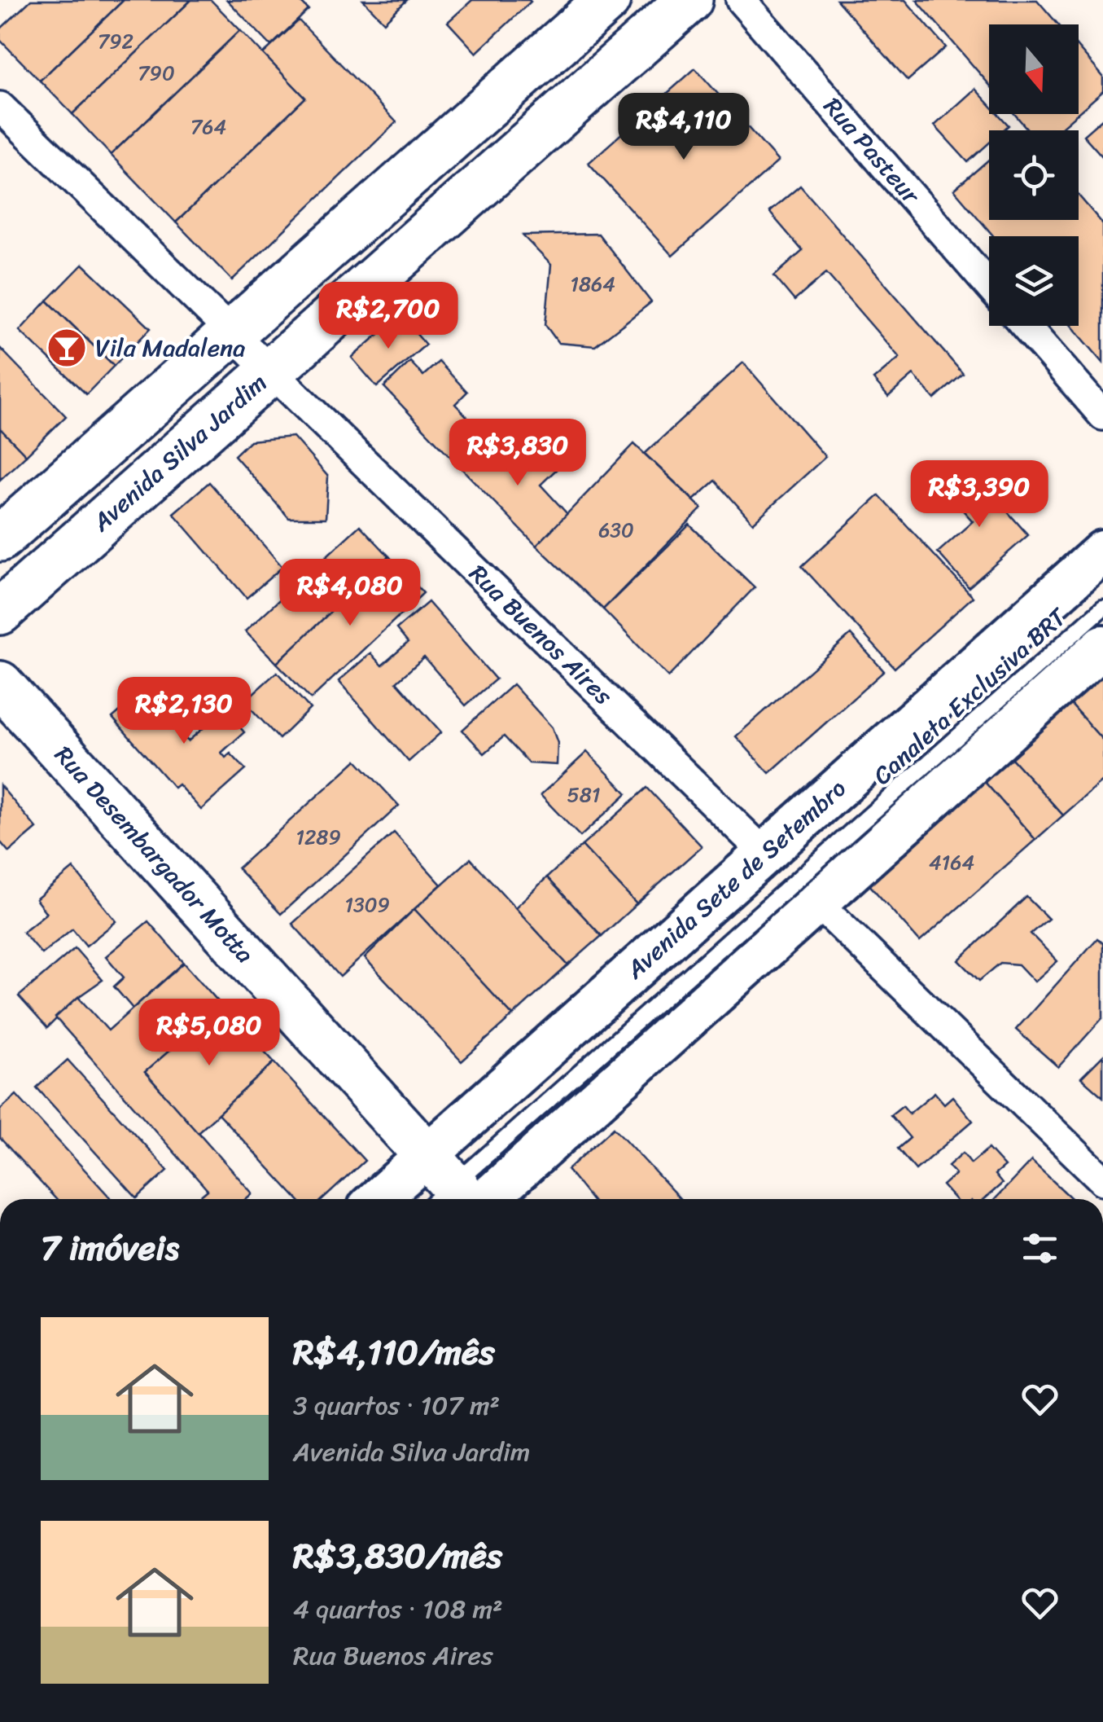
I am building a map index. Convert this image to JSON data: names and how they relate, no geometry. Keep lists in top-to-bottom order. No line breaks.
{"streets":{"main road":["Avenida Silva Jardim","Rua Desembargador Motta","Avenida Sete de Setembro"],"street":["Rua Pasteur","Rua Buenos Aires"],"lane":["Canaleta Exclusiva BRT"]},"crossings":[["Avenida Silva Jardim","Rua Buenos Aires"],["Rua Buenos Aires","Avenida Sete de Setembro"],["Canaleta Exclusiva BRT","Rua Desembargador Motta"],["Canaleta Exclusiva BRT","Avenida Sete de Setembro"],["Rua Desembargador Motta","Avenida Sete de Setembro"]],"places":{"bar":["Vila Madalena"]},"house_numbers":["792","790","764","1864","630","581","1289","4164","1309"],"north":"bottom","page":{"price":["R$4,110","R$2,700","R$3,830","R$3,390","R$4,080","R$2,130","R$5,080"],"heading":"7 imóveis","list":[{"name":"R$4,110/mês","note":"3 quartos · 107 m² · Avenida Silva Jardim"},{"name":"R$3,830/mês","note":"4 quartos · 108 m² · Rua Buenos Aires"}]}}
